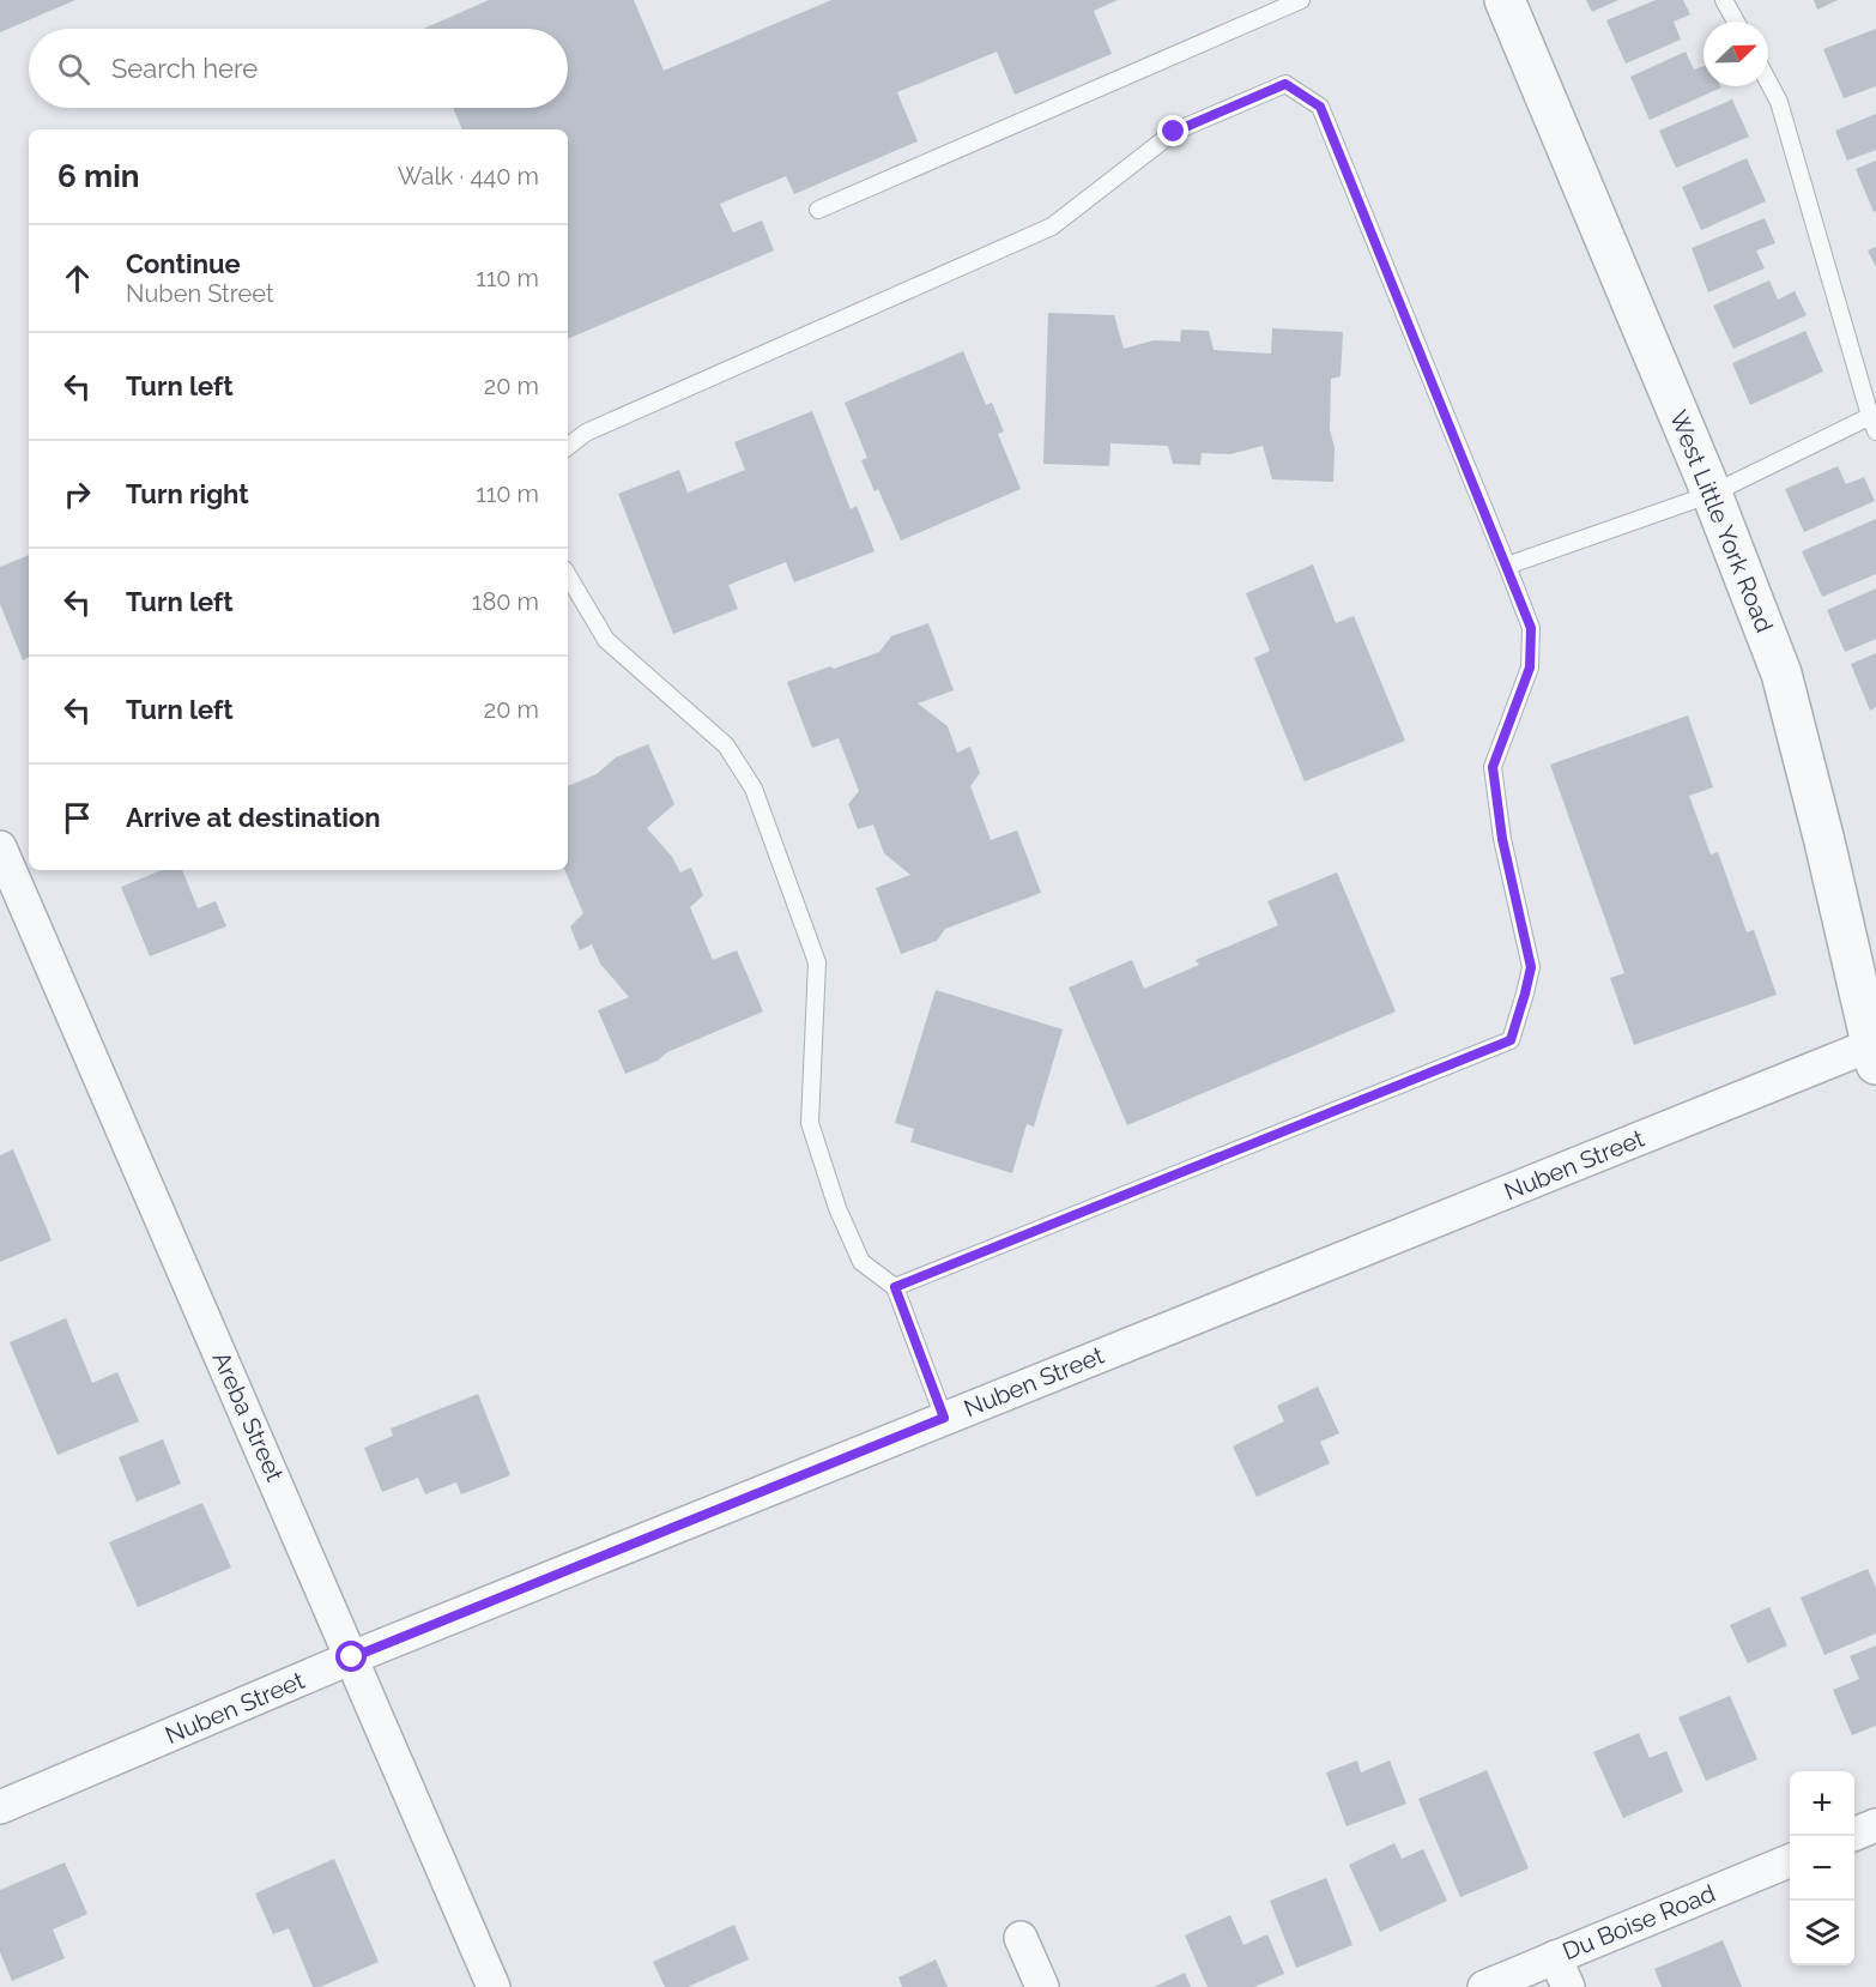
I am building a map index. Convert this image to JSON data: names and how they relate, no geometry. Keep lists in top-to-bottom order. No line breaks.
{"streets":{"street":["West Little York Road","Nuben Street","Areba Street","Du Boise Road"]},"crossings":[["West Little York Road","Nuben Street"],["Nuben Street","Areba Street"]],"north":"top right","page":{"search":"Search here","heading":["6 min","Walk · 440 m"],"list":[["Continue","Nuben Street","110 m"],["Turn left","20 m"],["Turn right","110 m"],["Turn left","180 m"],["Turn left","20 m"],"Arrive at destination"],"map_buttons":["+","−"]}}
